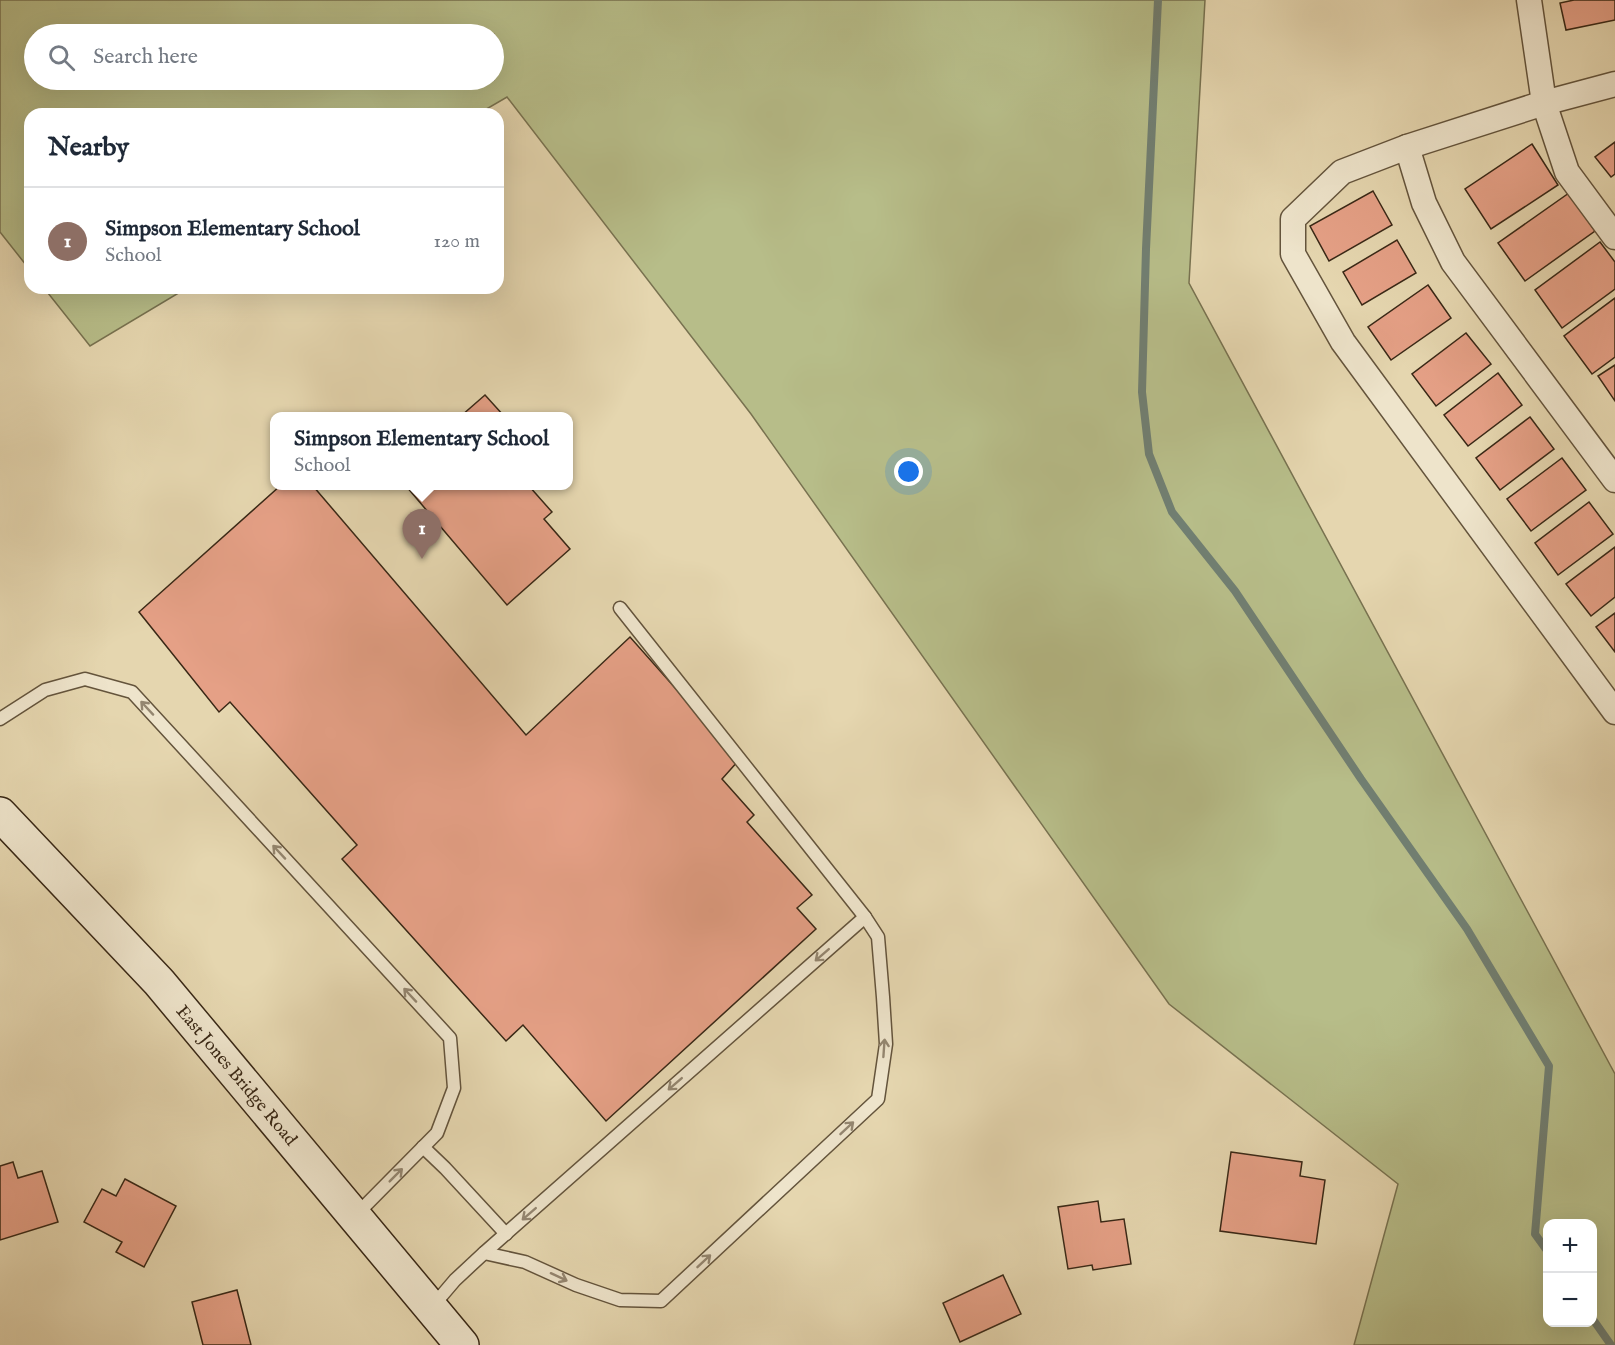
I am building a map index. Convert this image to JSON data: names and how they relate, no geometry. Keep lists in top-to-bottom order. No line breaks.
{"streets":{"street":["East Jones Bridge Road"]},"page":{"search":"Search here","heading":"Nearby","list":[{"mark":"1","name":"Simpson Elementary School","note":"School","value":"120 m"}],"popup":["Simpson Elementary School","School"],"pins":"1","map_buttons":["+","−"]}}
